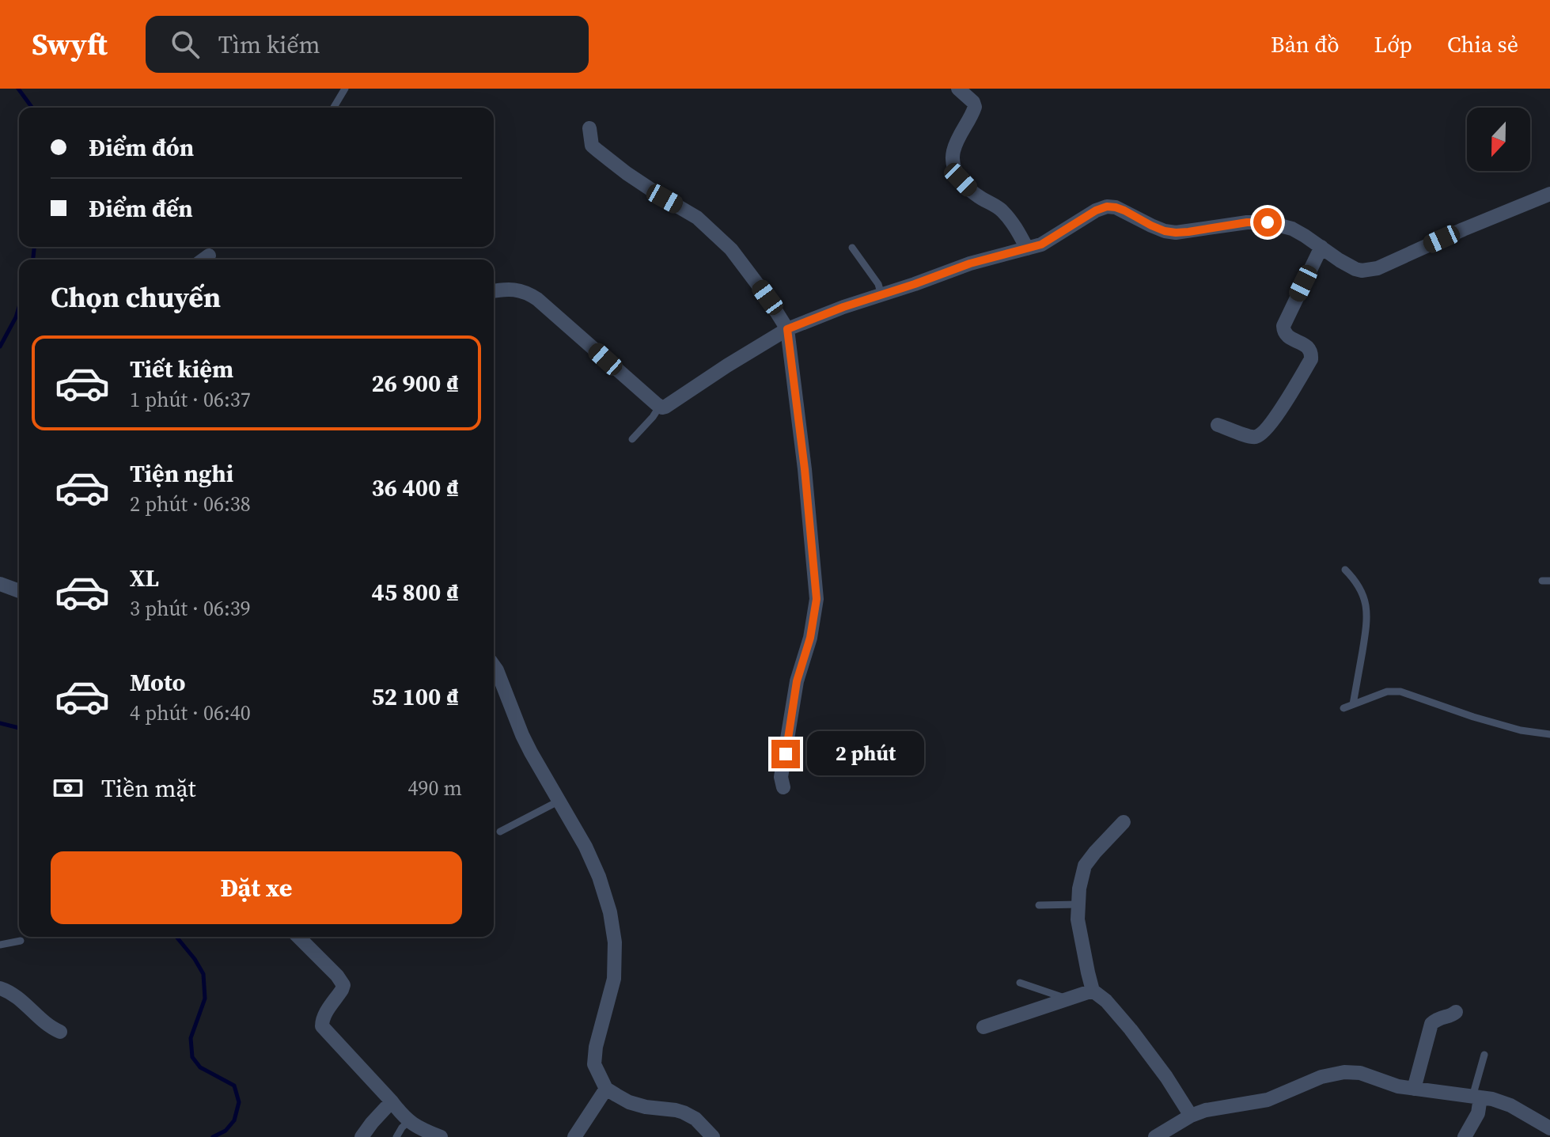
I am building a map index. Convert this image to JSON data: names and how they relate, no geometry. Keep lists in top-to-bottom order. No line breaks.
{"north":"bottom","page":{"header":"Swyft","search":"Tìm kiếm","nav":["Bản đồ","Lớp","Chia sẻ"],"banner":["Điểm đón","Điểm đến"],"heading":"Chọn chuyến","list":[{"name":"Tiết kiệm","note":"1 phút · 06:37","value":"26 900 ₫"},{"name":"Tiện nghi","note":"2 phút · 06:38","value":"36 400 ₫"},{"name":"XL","note":"3 phút · 06:39","value":"45 800 ₫"},{"name":"Moto","note":"4 phút · 06:40","value":"52 100 ₫"}],"bubble":"2 phút","pay":["Tiền mặt","490 m"],"buttons":"Đặt xe"}}
